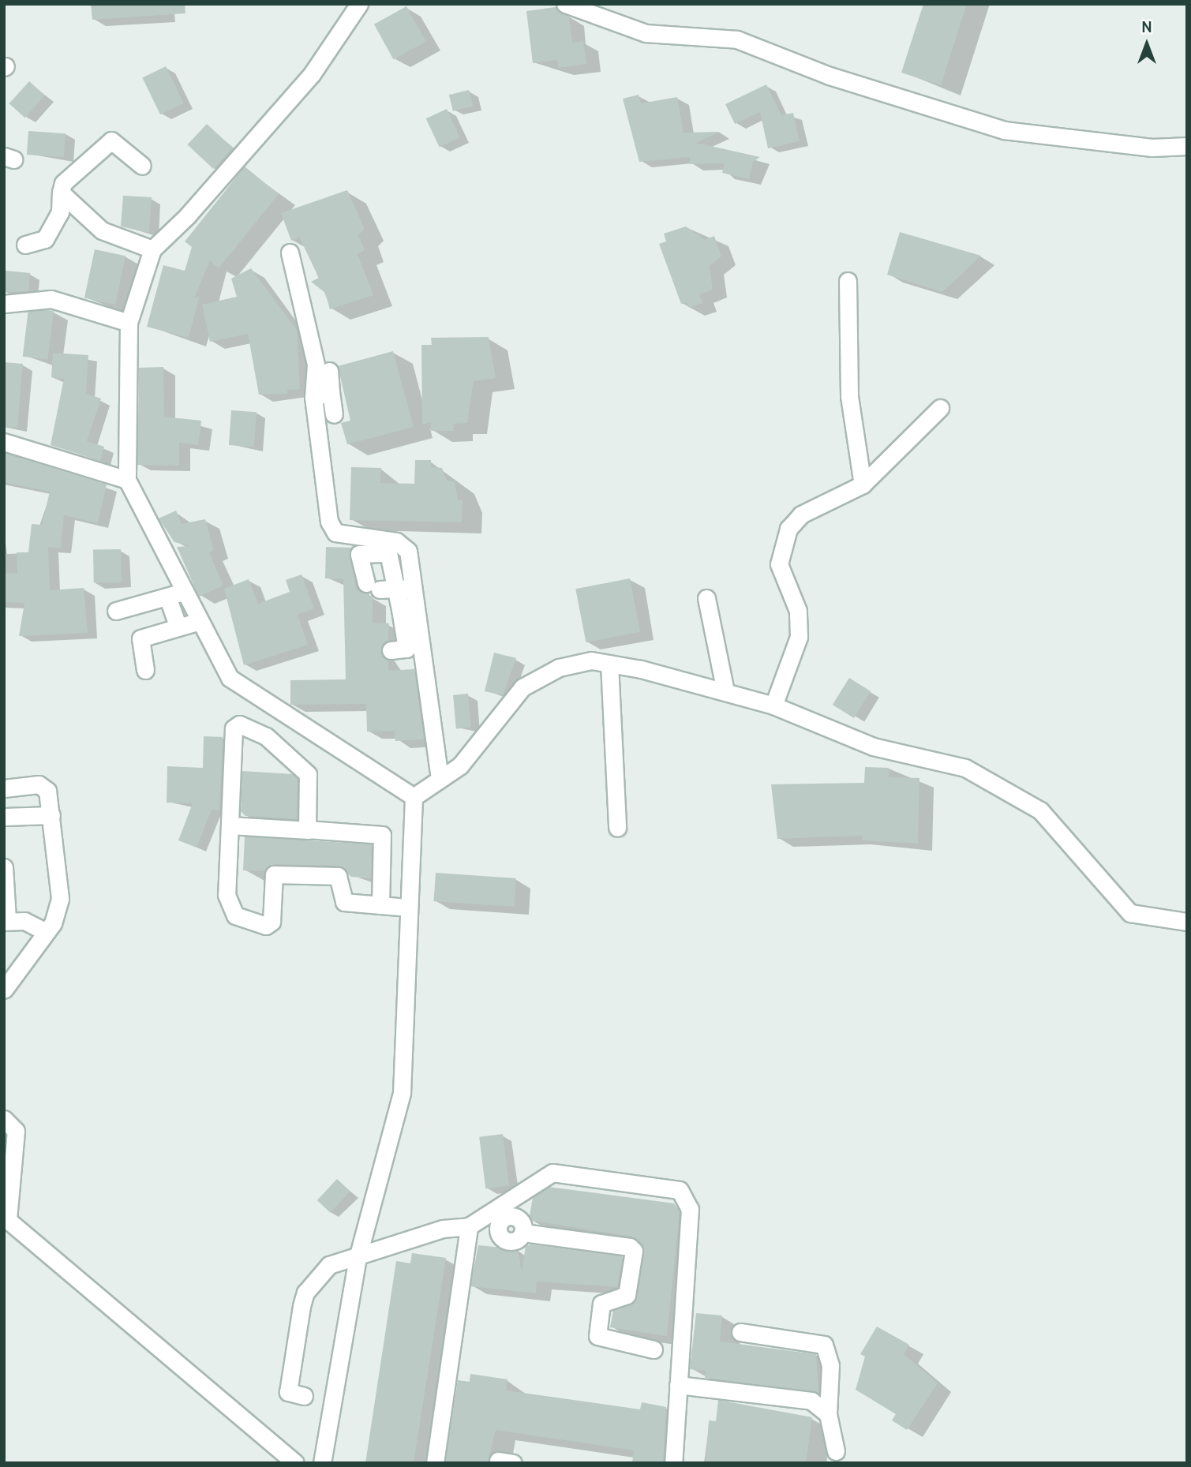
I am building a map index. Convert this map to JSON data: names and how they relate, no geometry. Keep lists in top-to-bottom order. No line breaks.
{"north":"top"}
